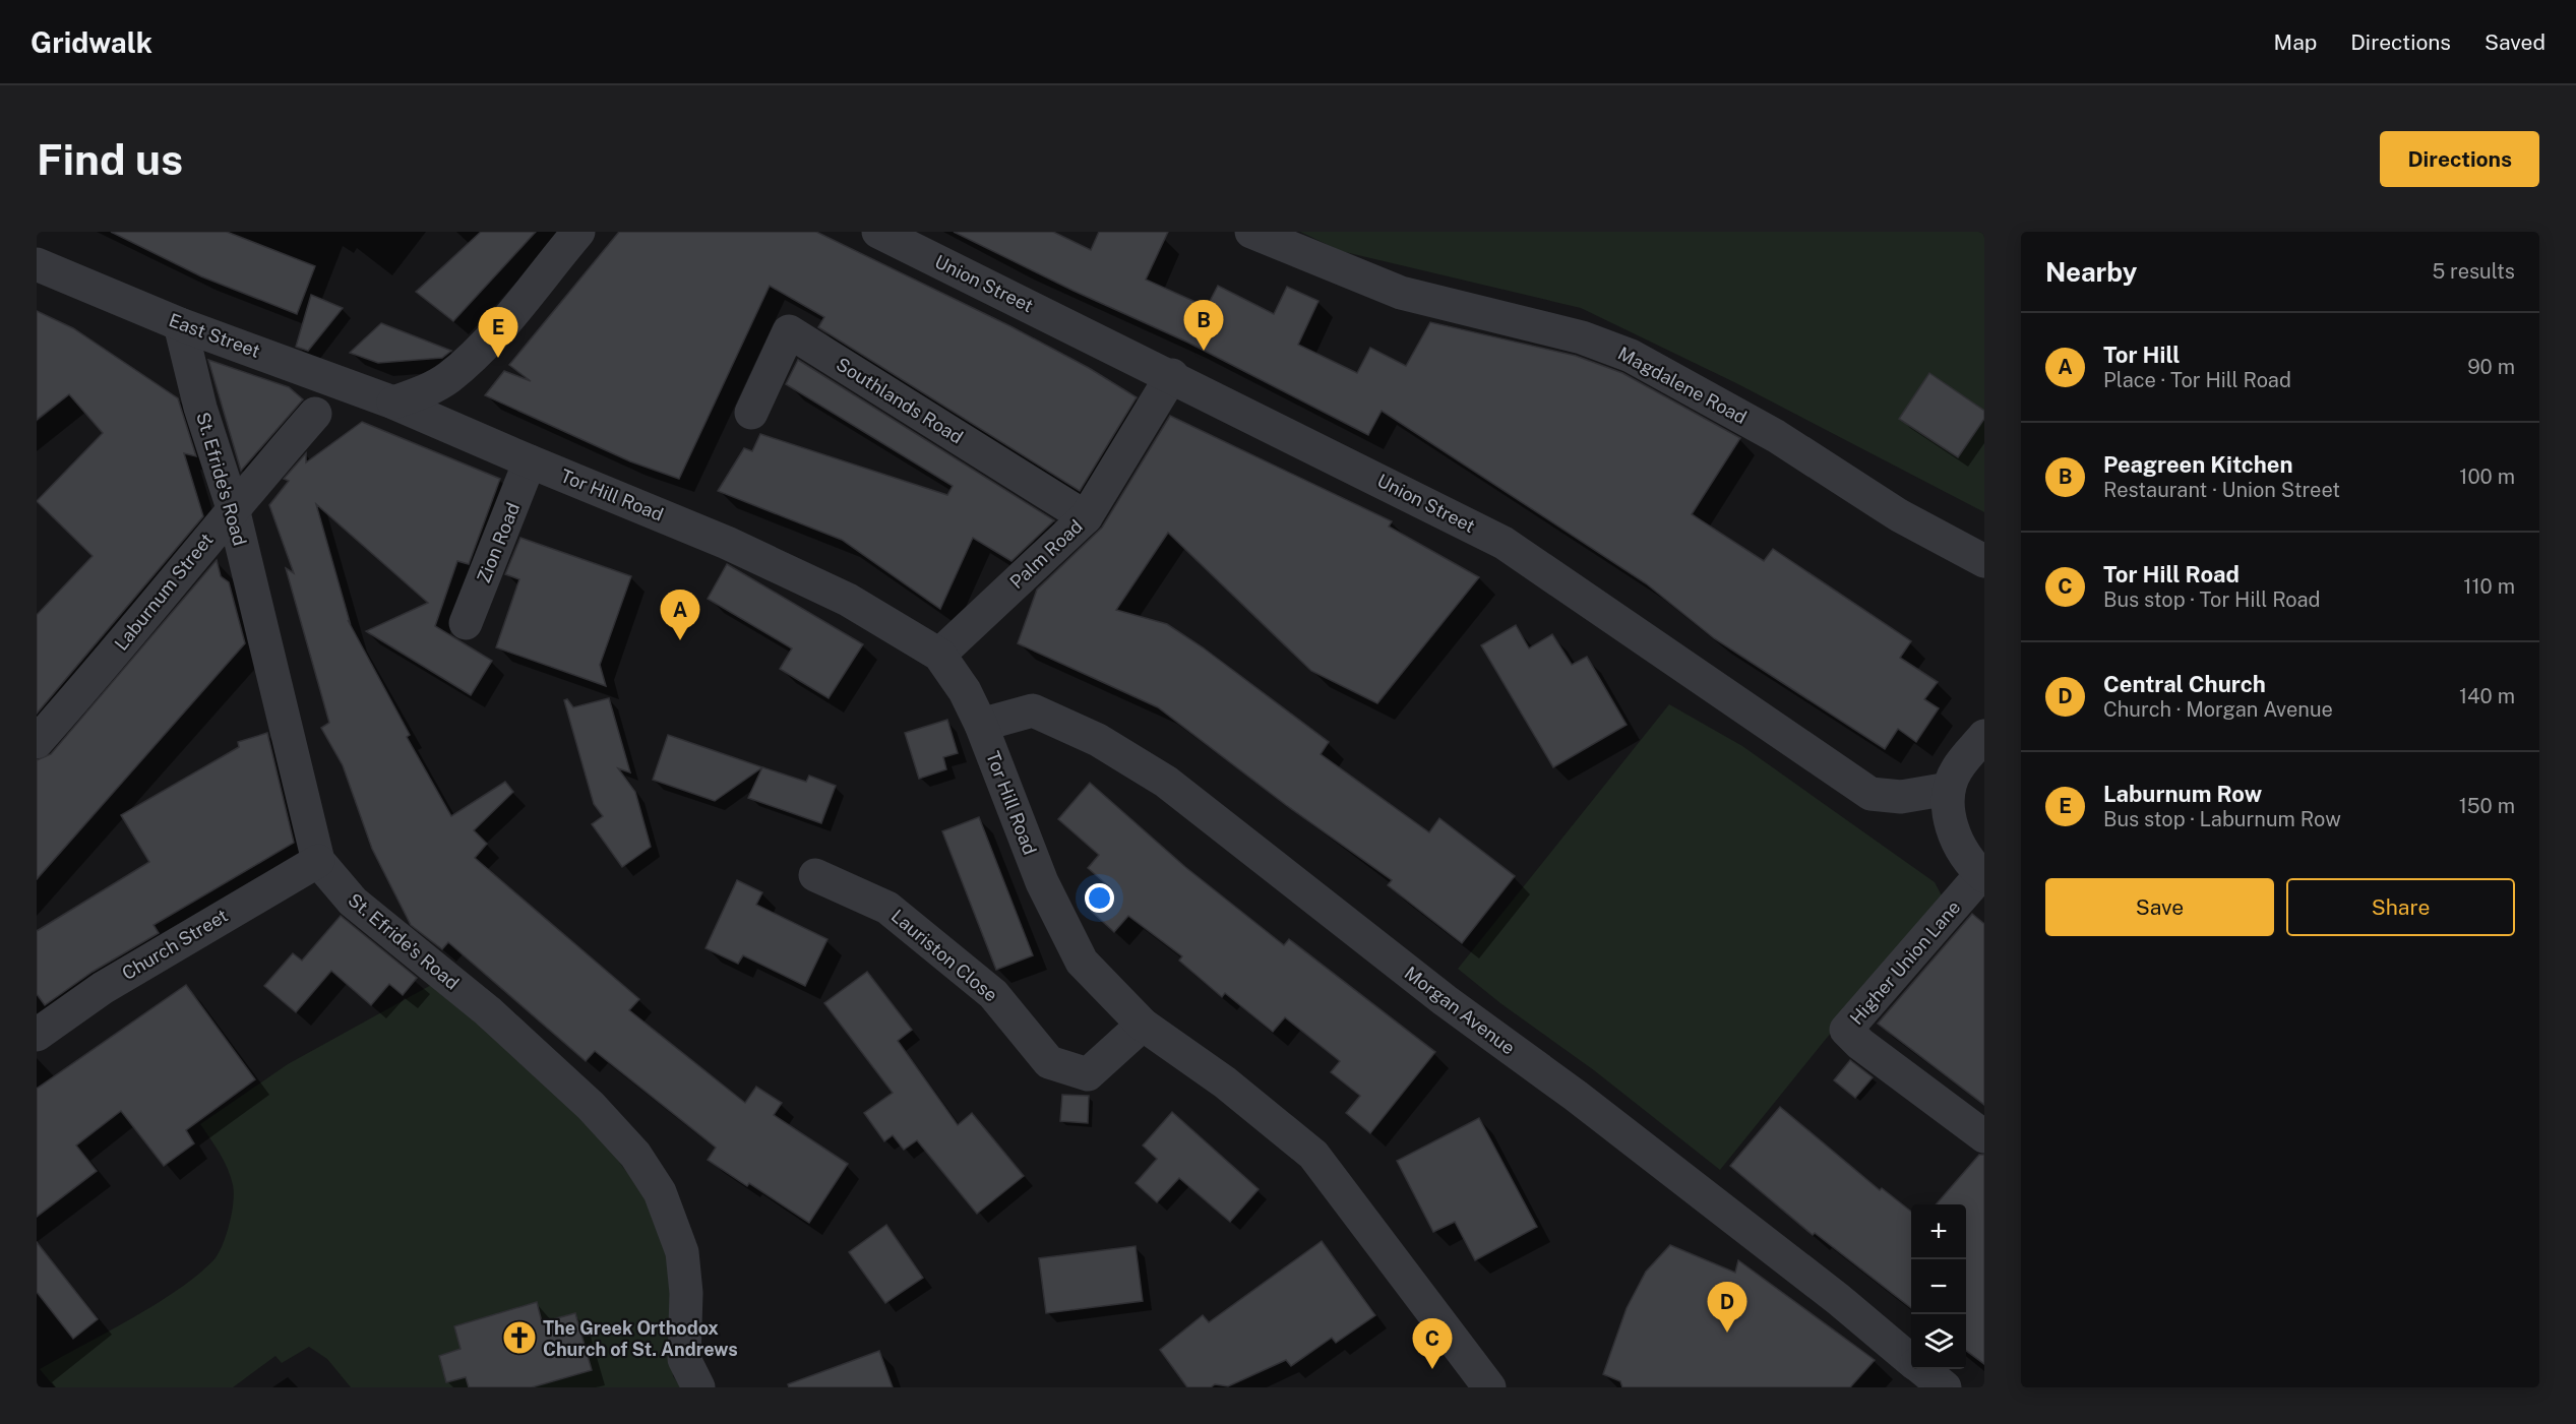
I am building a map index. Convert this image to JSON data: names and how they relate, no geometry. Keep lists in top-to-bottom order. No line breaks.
{"streets":{"street":["Union Street","East Street","Magdalene Road","Southlands Road","St. Efride's Road","Tor Hill Road","Zion Road","Palm Road","Laburnum Street","Church Street","Lauriston Close","Higher Union Lane","Morgan Avenue"]},"crossings":[["Union Street","Palm Road"],["East Street","St. Efride's Road"],["East Street","Tor Hill Road"],["Southlands Road","Palm Road"],["St. Efride's Road","Laburnum Street"],["St. Efride's Road","Church Street"],["Tor Hill Road","Zion Road"],["Tor Hill Road","Palm Road"],["Tor Hill Road","Lauriston Close"],["Tor Hill Road","Morgan Avenue"]],"places":{"church":["The Greek Orthodox Church of St. Andrews"]},"page":{"header":"Gridwalk","nav":["Map","Directions","Saved"],"buttons":["Directions",["Save","Share"]],"title":"Find us","heading":["Nearby","5 results"],"pins":["B","E","A","D","C"],"list":[{"mark":"A","name":"Tor Hill","note":"Place · Tor Hill Road","value":"90 m"},{"mark":"B","name":"Peagreen Kitchen","note":"Restaurant · Union Street","value":"100 m"},{"mark":"C","name":"Tor Hill Road","note":"Bus stop · Tor Hill Road","value":"110 m"},{"mark":"D","name":"Central Church","note":"Church · Morgan Avenue","value":"140 m"},{"mark":"E","name":"Laburnum Row","note":"Bus stop · Laburnum Row","value":"150 m"}],"map_buttons":["+","−"]}}
